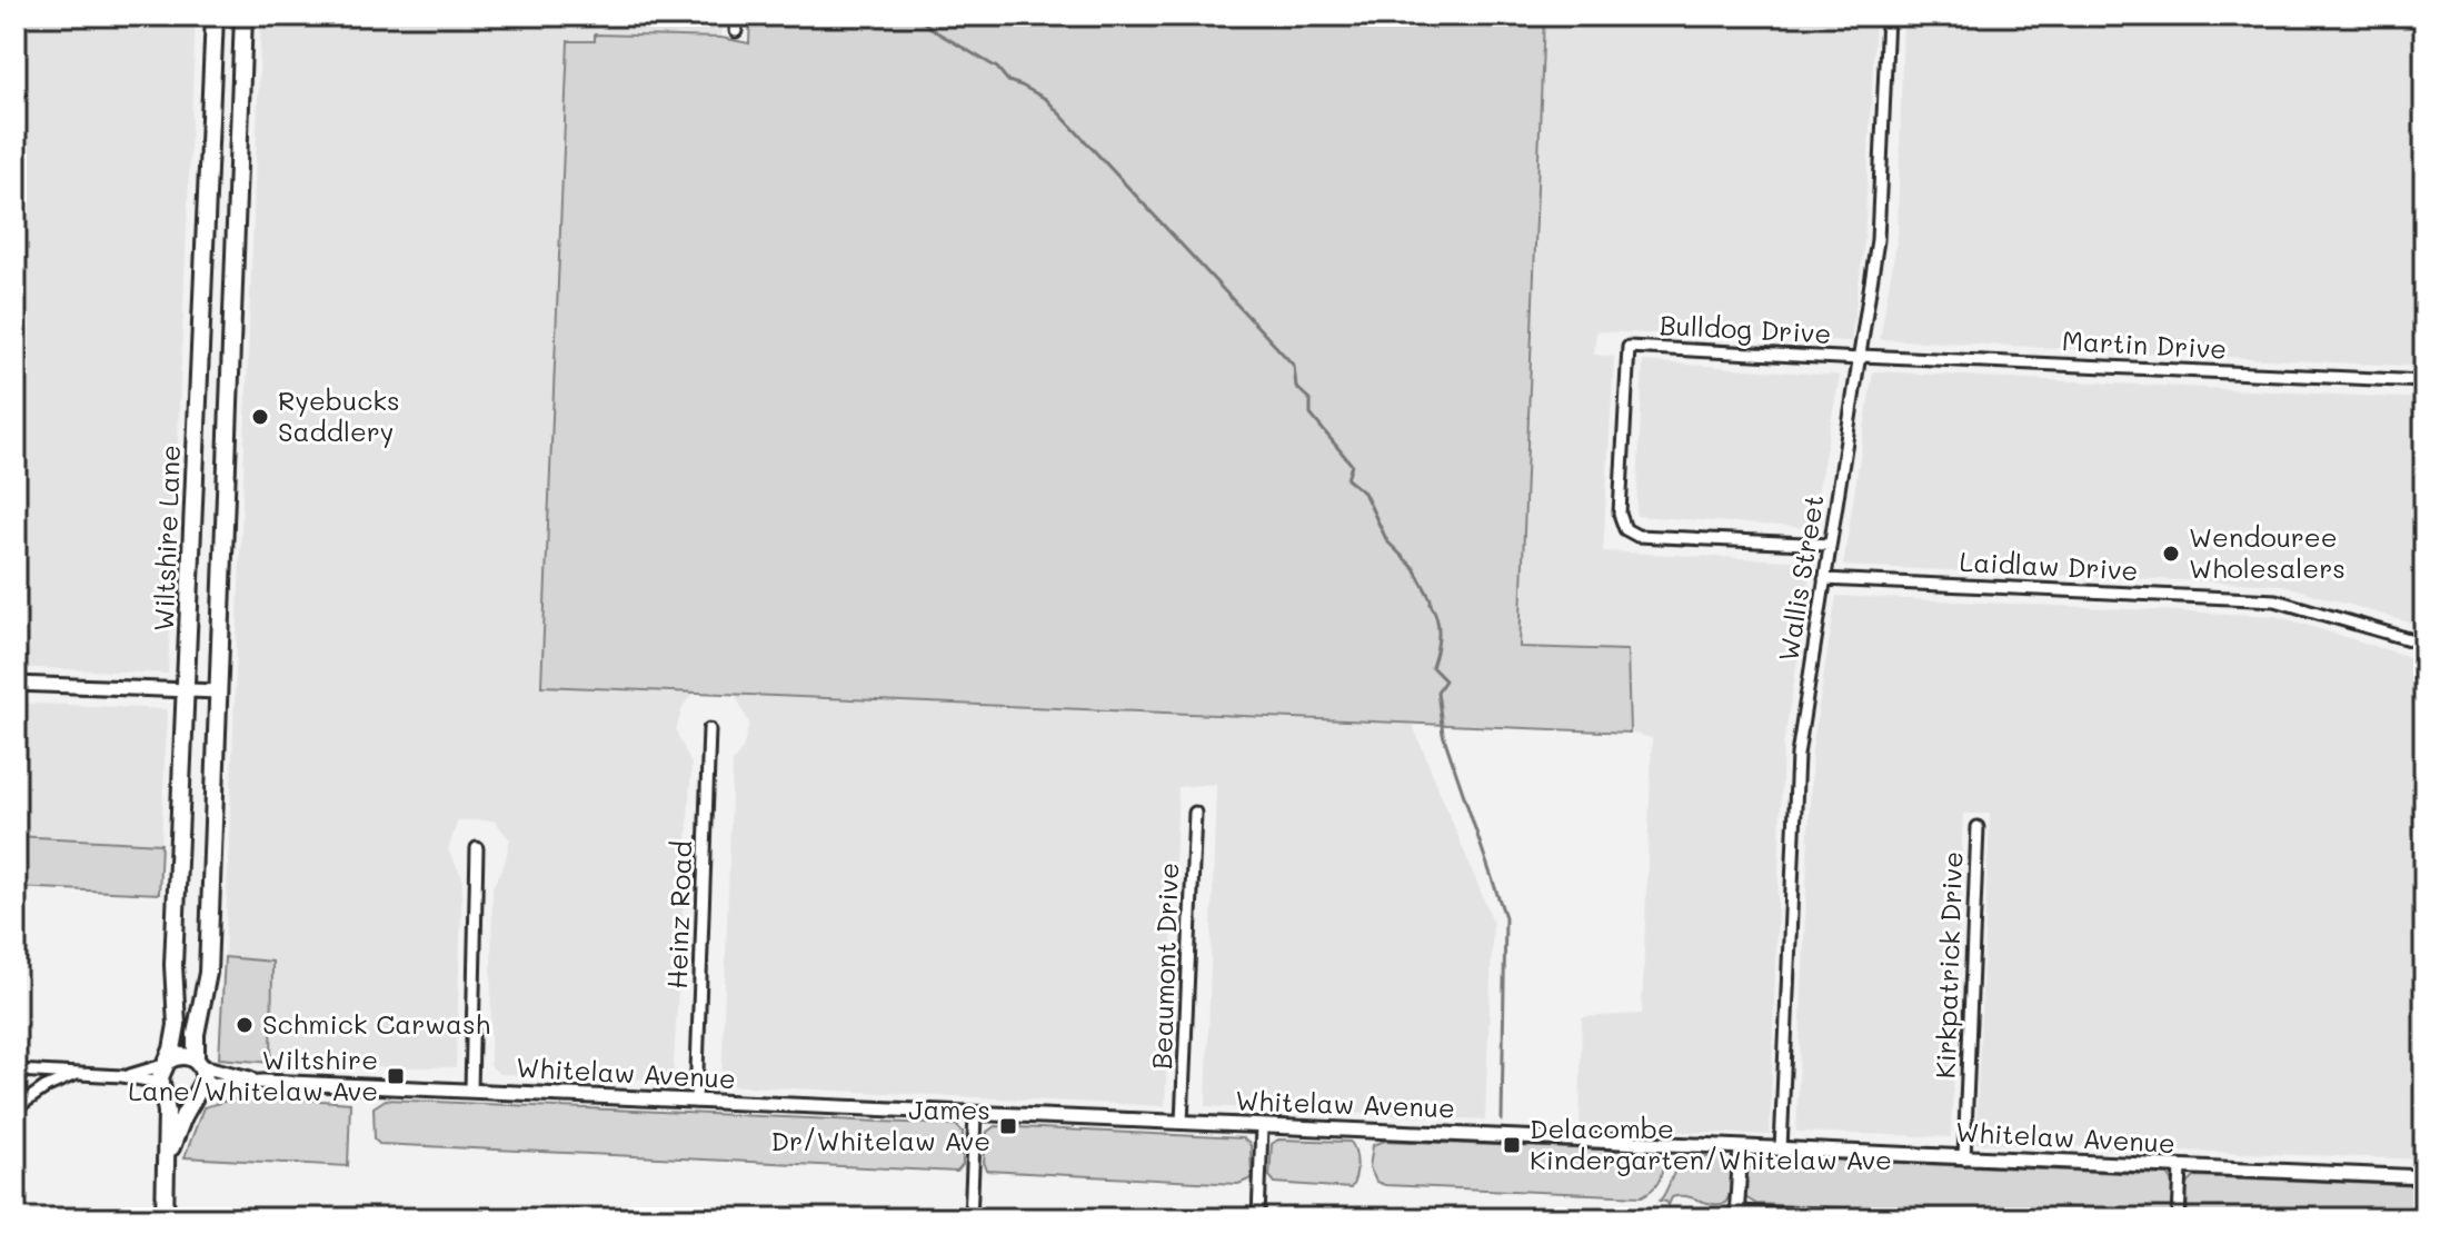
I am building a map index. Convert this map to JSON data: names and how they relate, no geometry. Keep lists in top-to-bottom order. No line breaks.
{"streets":{"main road":["Wiltshire Lane"],"street":["Bulldog Drive","Martin Drive","Laidlaw Drive","Wallis Street","Heinz Road","Kirkpatrick Drive","Beaumont Drive","Whitelaw Avenue"]},"crossings":[["Bulldog Drive","Martin Drive"],["Bulldog Drive","Wallis Street"],["Martin Drive","Wallis Street"],["Wiltshire Lane","Whitelaw Avenue"],["Laidlaw Drive","Wallis Street"],["Wallis Street","Whitelaw Avenue"],["Heinz Road","Whitelaw Avenue"],["Kirkpatrick Drive","Whitelaw Avenue"],["Beaumont Drive","Whitelaw Avenue"]],"places":{"other":["Ryebucks Saddlery","Wendouree Wholesalers","Schmick Carwash"],"transit":["Wiltshire Lane/Whitelaw Ave","James Dr/Whitelaw Ave","Delacombe Kindergarten/Whitelaw Ave"]}}
